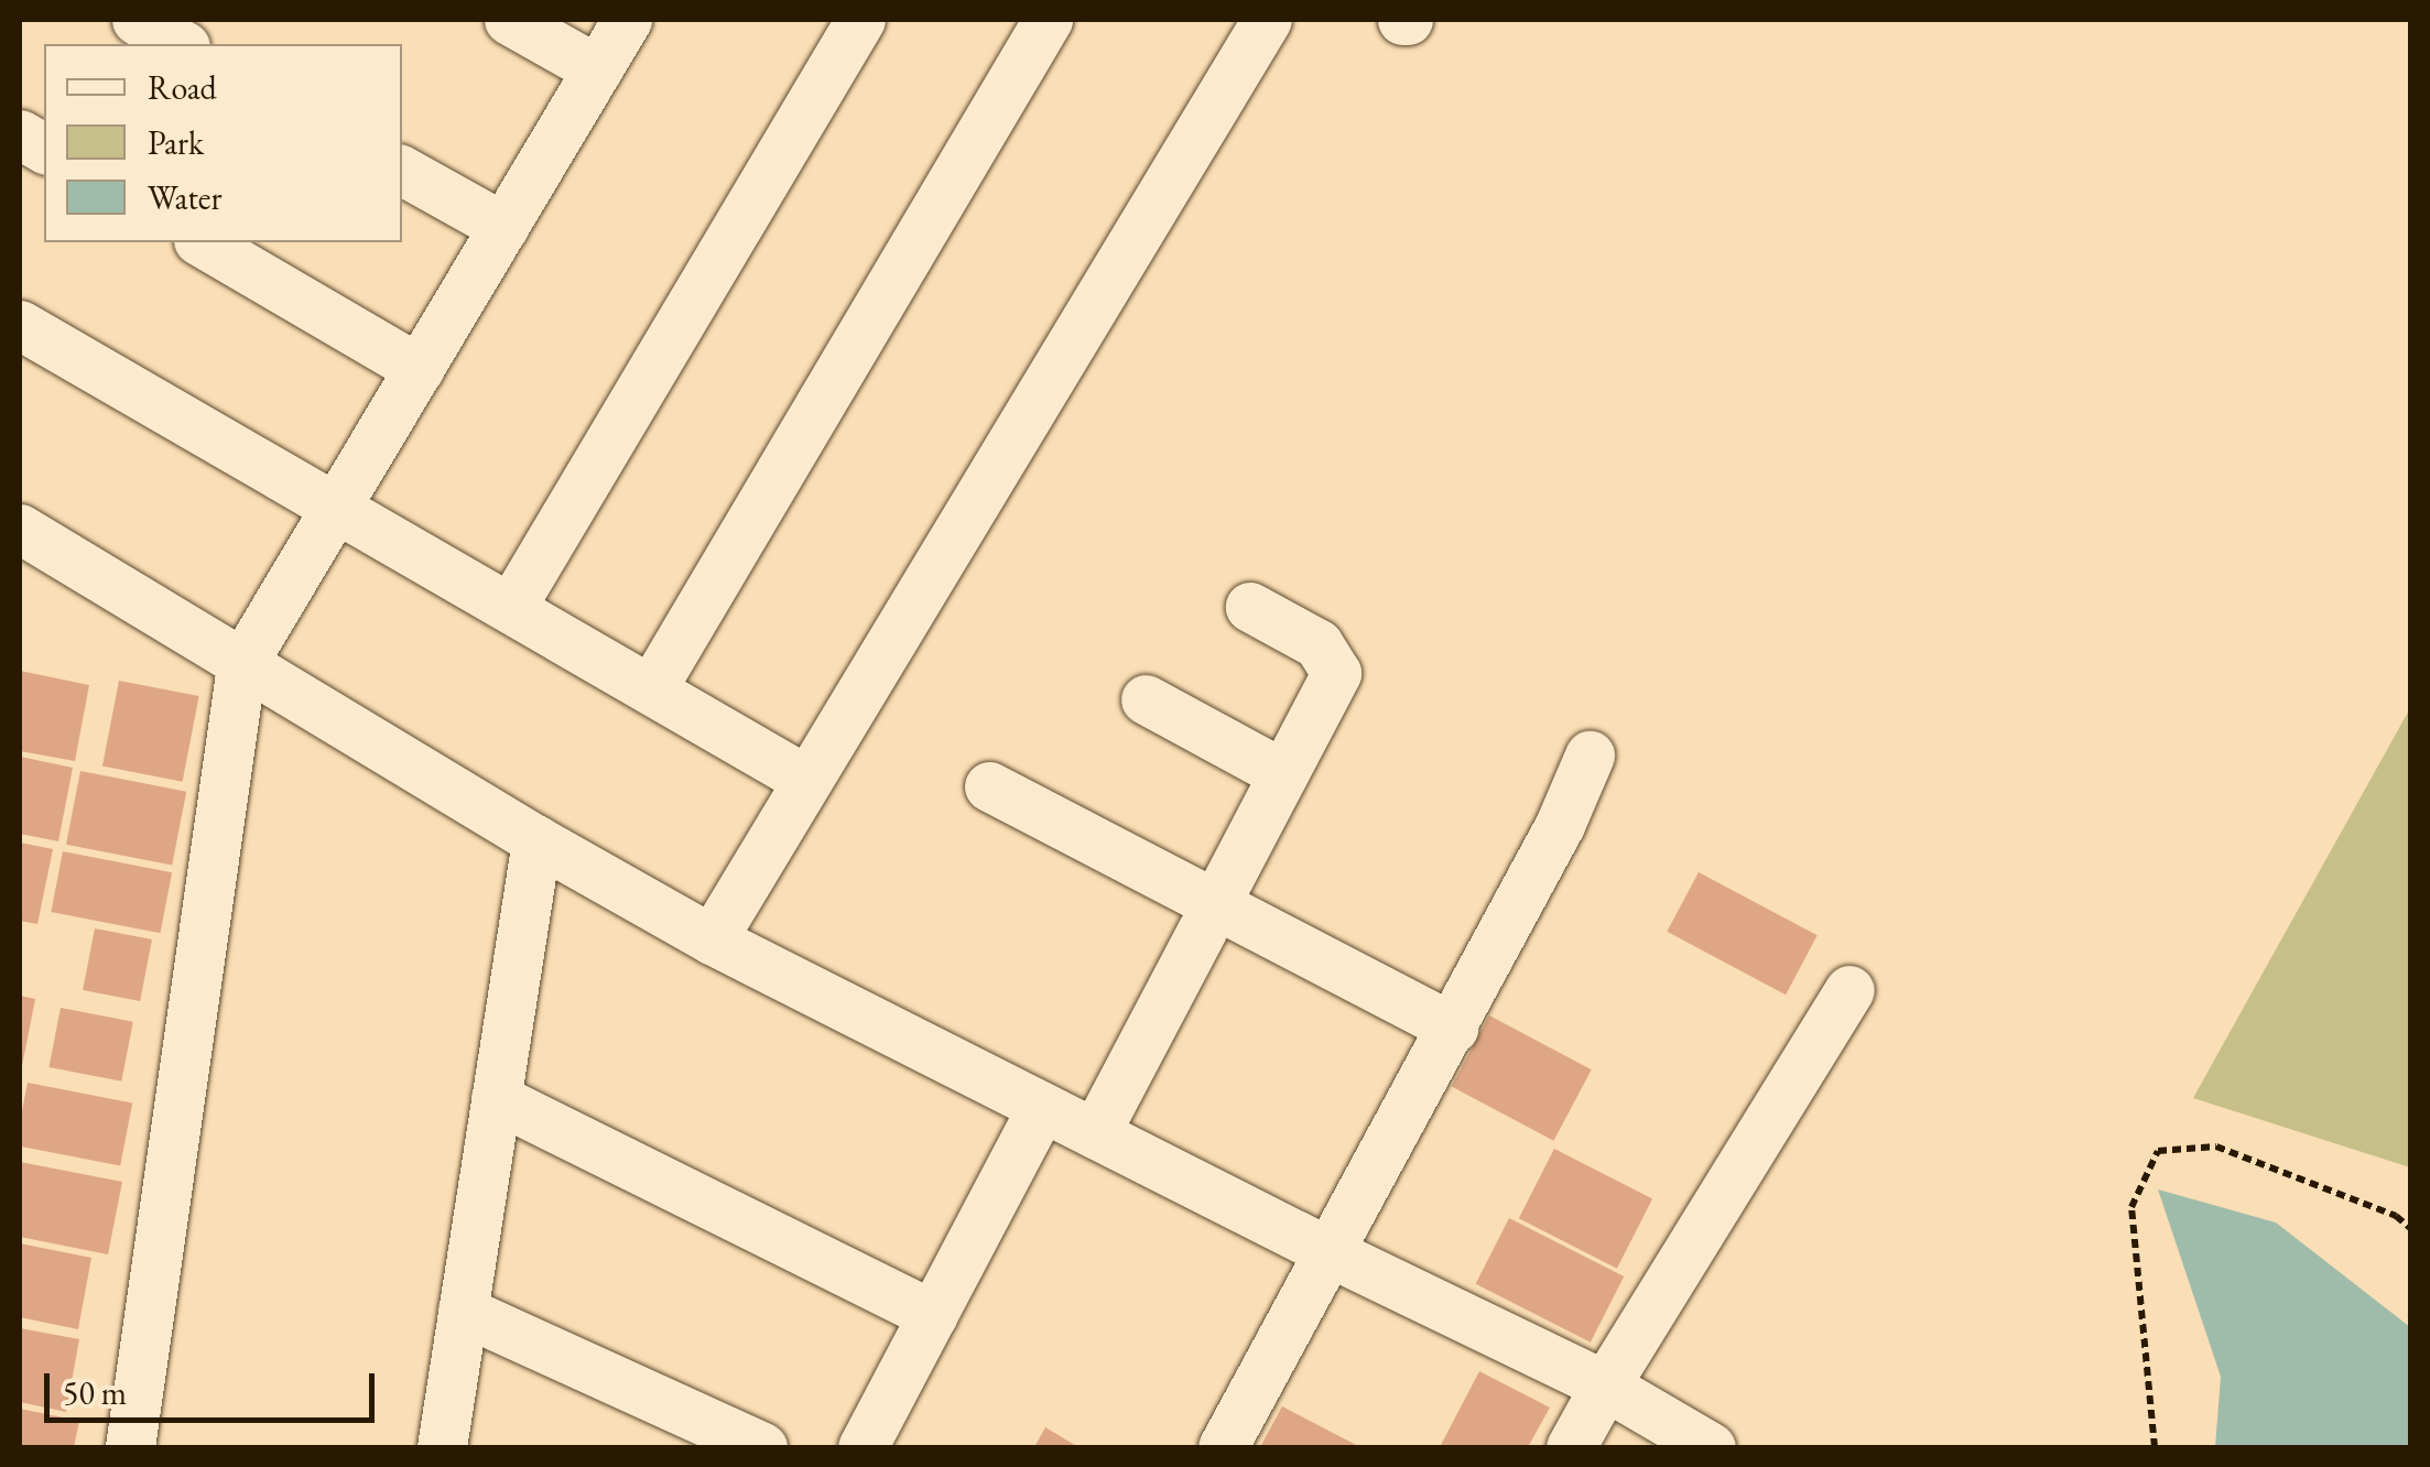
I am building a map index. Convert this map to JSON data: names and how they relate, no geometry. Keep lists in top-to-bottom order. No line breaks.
{"legend":["Road","Park","Water"],"scale_bar":"50 m"}
